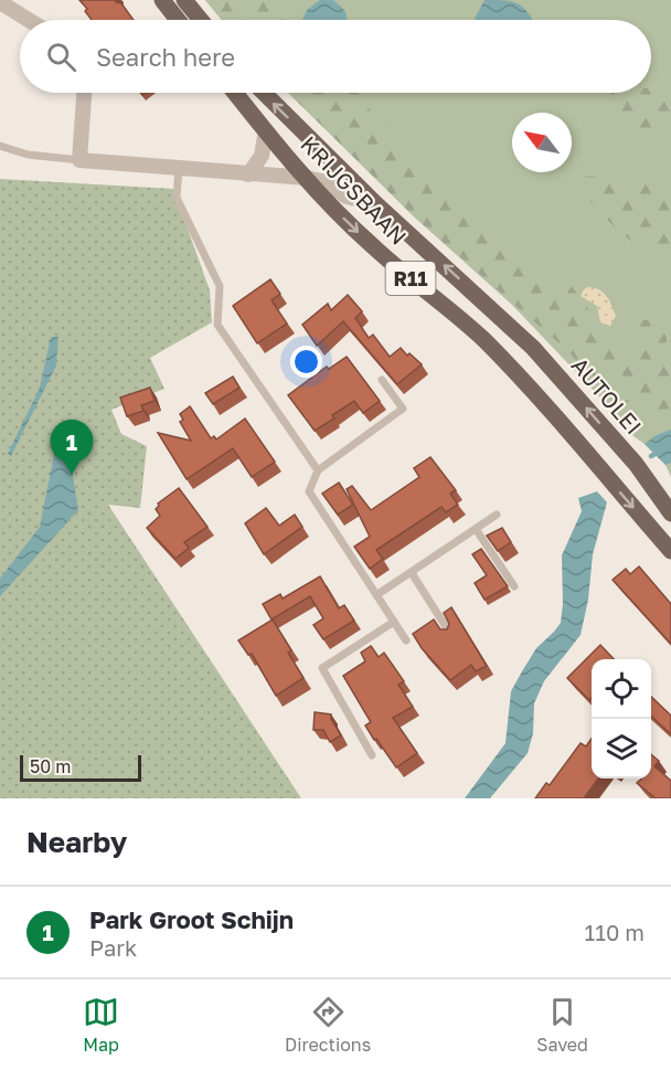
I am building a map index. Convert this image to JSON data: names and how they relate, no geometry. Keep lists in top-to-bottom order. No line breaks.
{"streets":{"main road":["KRIJGSBAAN","R11","AUTOLEI"]},"crossings":[["KRIJGSBAAN","AUTOLEI"]],"one_way":["AUTOLEI"],"scale_bar":"50 m","north":"top left","page":{"search":"Search here","pins":"1","scale":"50 m","heading":"Nearby","list":[{"mark":"1","name":"Park Groot Schijn","note":"Park","value":"110 m"}],"nav":["Map","Directions","Saved"]}}
